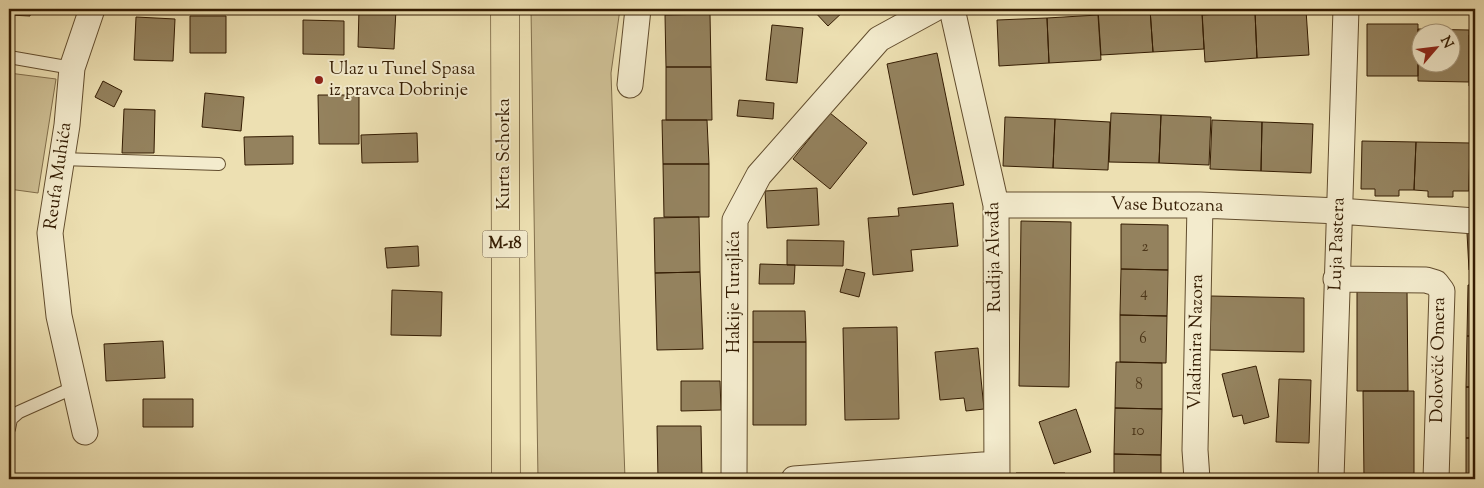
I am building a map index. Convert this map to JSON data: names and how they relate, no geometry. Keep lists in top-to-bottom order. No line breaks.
{"streets":{"main road":["Kurta Schorka","M-18"],"street":["Reufa Muhića","Vase Butozana","Luja Pastera","Rudija Alvađa","Hakije Turajlića","Vladimira Nazora","Dolovčić Omera"]},"crossings":[["Vase Butozana","Luja Pastera"],["Vase Butozana","Rudija Alvađa"],["Vase Butozana","Vladimira Nazora"],["Luja Pastera","Dolovčić Omera"]],"places":["Ulaz u Tunel Spasa iz pravca Dobrinje"],"house_numbers":["2","4","6","8","10"],"north":"top right"}
